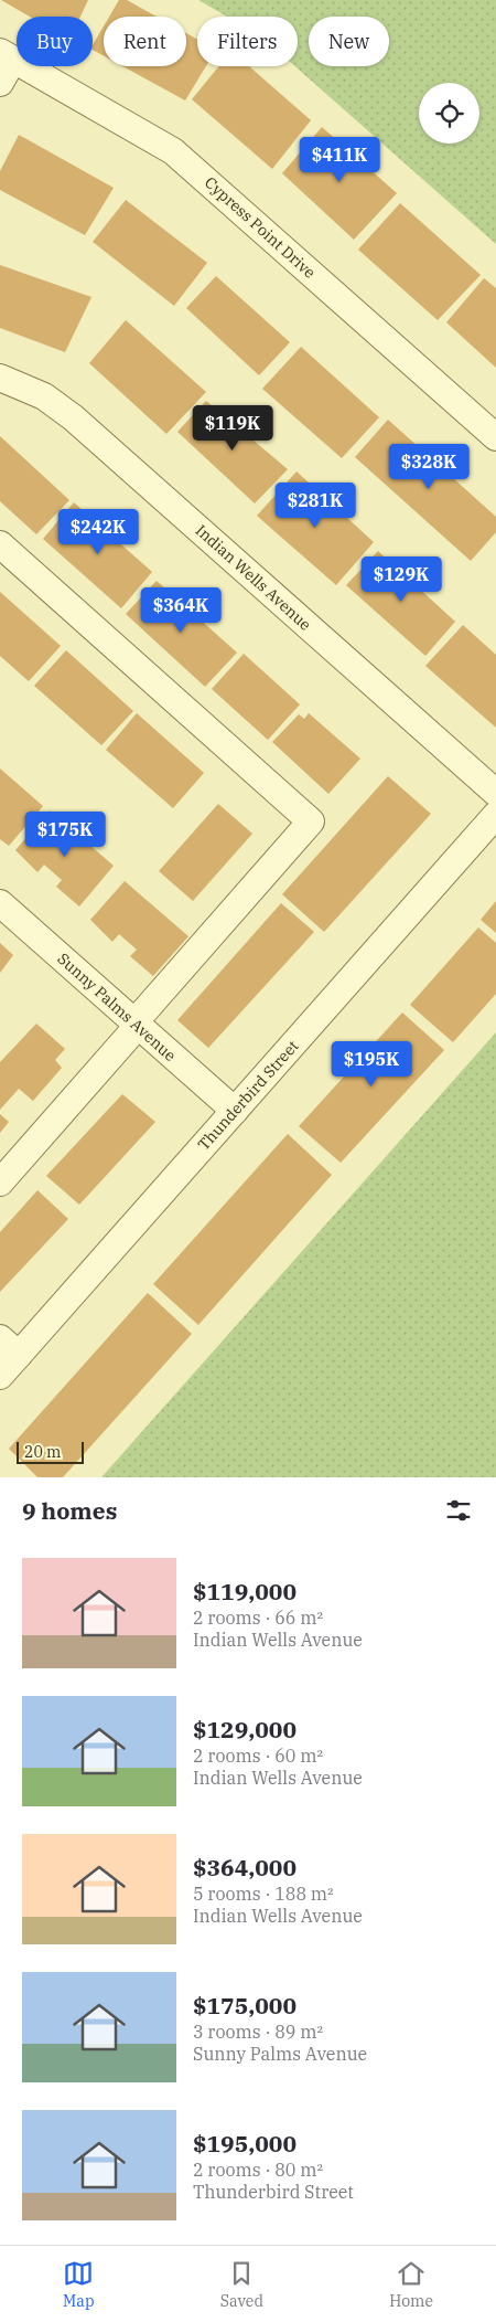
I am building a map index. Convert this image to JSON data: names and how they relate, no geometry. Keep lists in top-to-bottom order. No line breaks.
{"streets":{"street":["Cypress Point Drive","Indian Wells Avenue","Sunny Palms Avenue","Thunderbird Street"]},"crossings":[["Sunny Palms Avenue","Thunderbird Street"]],"scale_bar":"20 m","page":{"chip":["Buy","Rent","Filters","New"],"price":["$411K","$119K","$328K","$281K","$242K","$129K","$364K","$175K","$195K"],"scale":"20 m","heading":"9 homes","list":[{"name":"$119,000","note":"2 rooms · 66 m² · Indian Wells Avenue"},{"name":"$129,000","note":"2 rooms · 60 m² · Indian Wells Avenue"},{"name":"$364,000","note":"5 rooms · 188 m² · Indian Wells Avenue"},{"name":"$175,000","note":"3 rooms · 89 m² · Sunny Palms Avenue"},{"name":"$195,000","note":"2 rooms · 80 m² · Thunderbird Street"}],"tabs":["Map","Saved","Home"]}}
